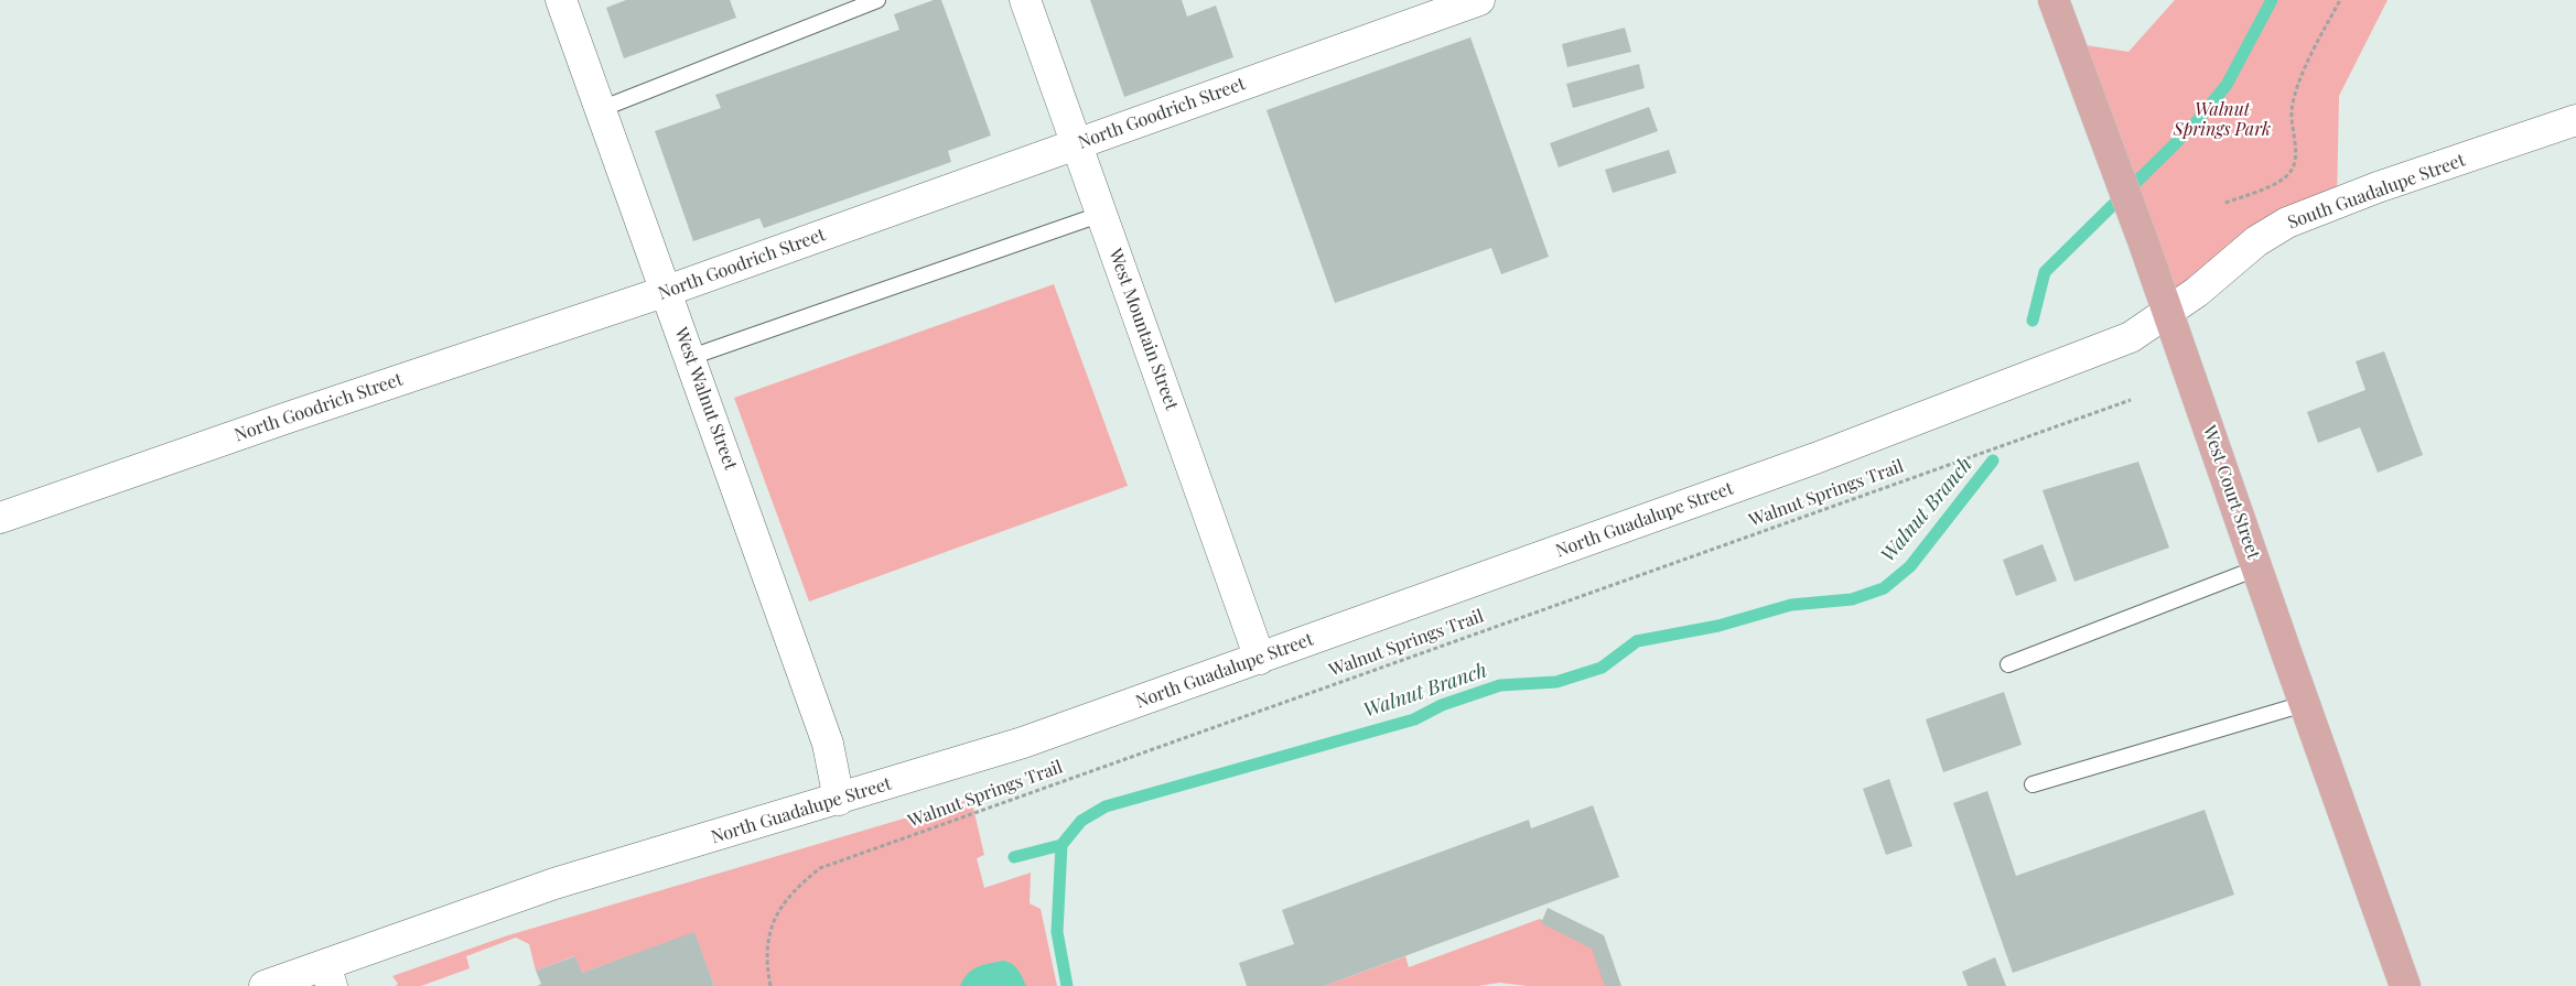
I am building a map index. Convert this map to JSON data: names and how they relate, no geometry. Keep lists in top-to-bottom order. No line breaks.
{"streets":{"main road":["West Court Street"],"street":["North Goodrich Street","South Guadalupe Street","West Mountain Street","West Walnut Street","North Guadalupe Street"],"path":["Walnut Springs Trail"]},"crossings":[["North Goodrich Street","West Mountain Street"],["North Goodrich Street","West Walnut Street"],["South Guadalupe Street","West Court Street"],["South Guadalupe Street","North Guadalupe Street"],["West Mountain Street","North Guadalupe Street"],["West Walnut Street","North Guadalupe Street"],["West Court Street","North Guadalupe Street"]],"water":["Walnut Branch"],"parks":["Walnut Springs Park"]}
